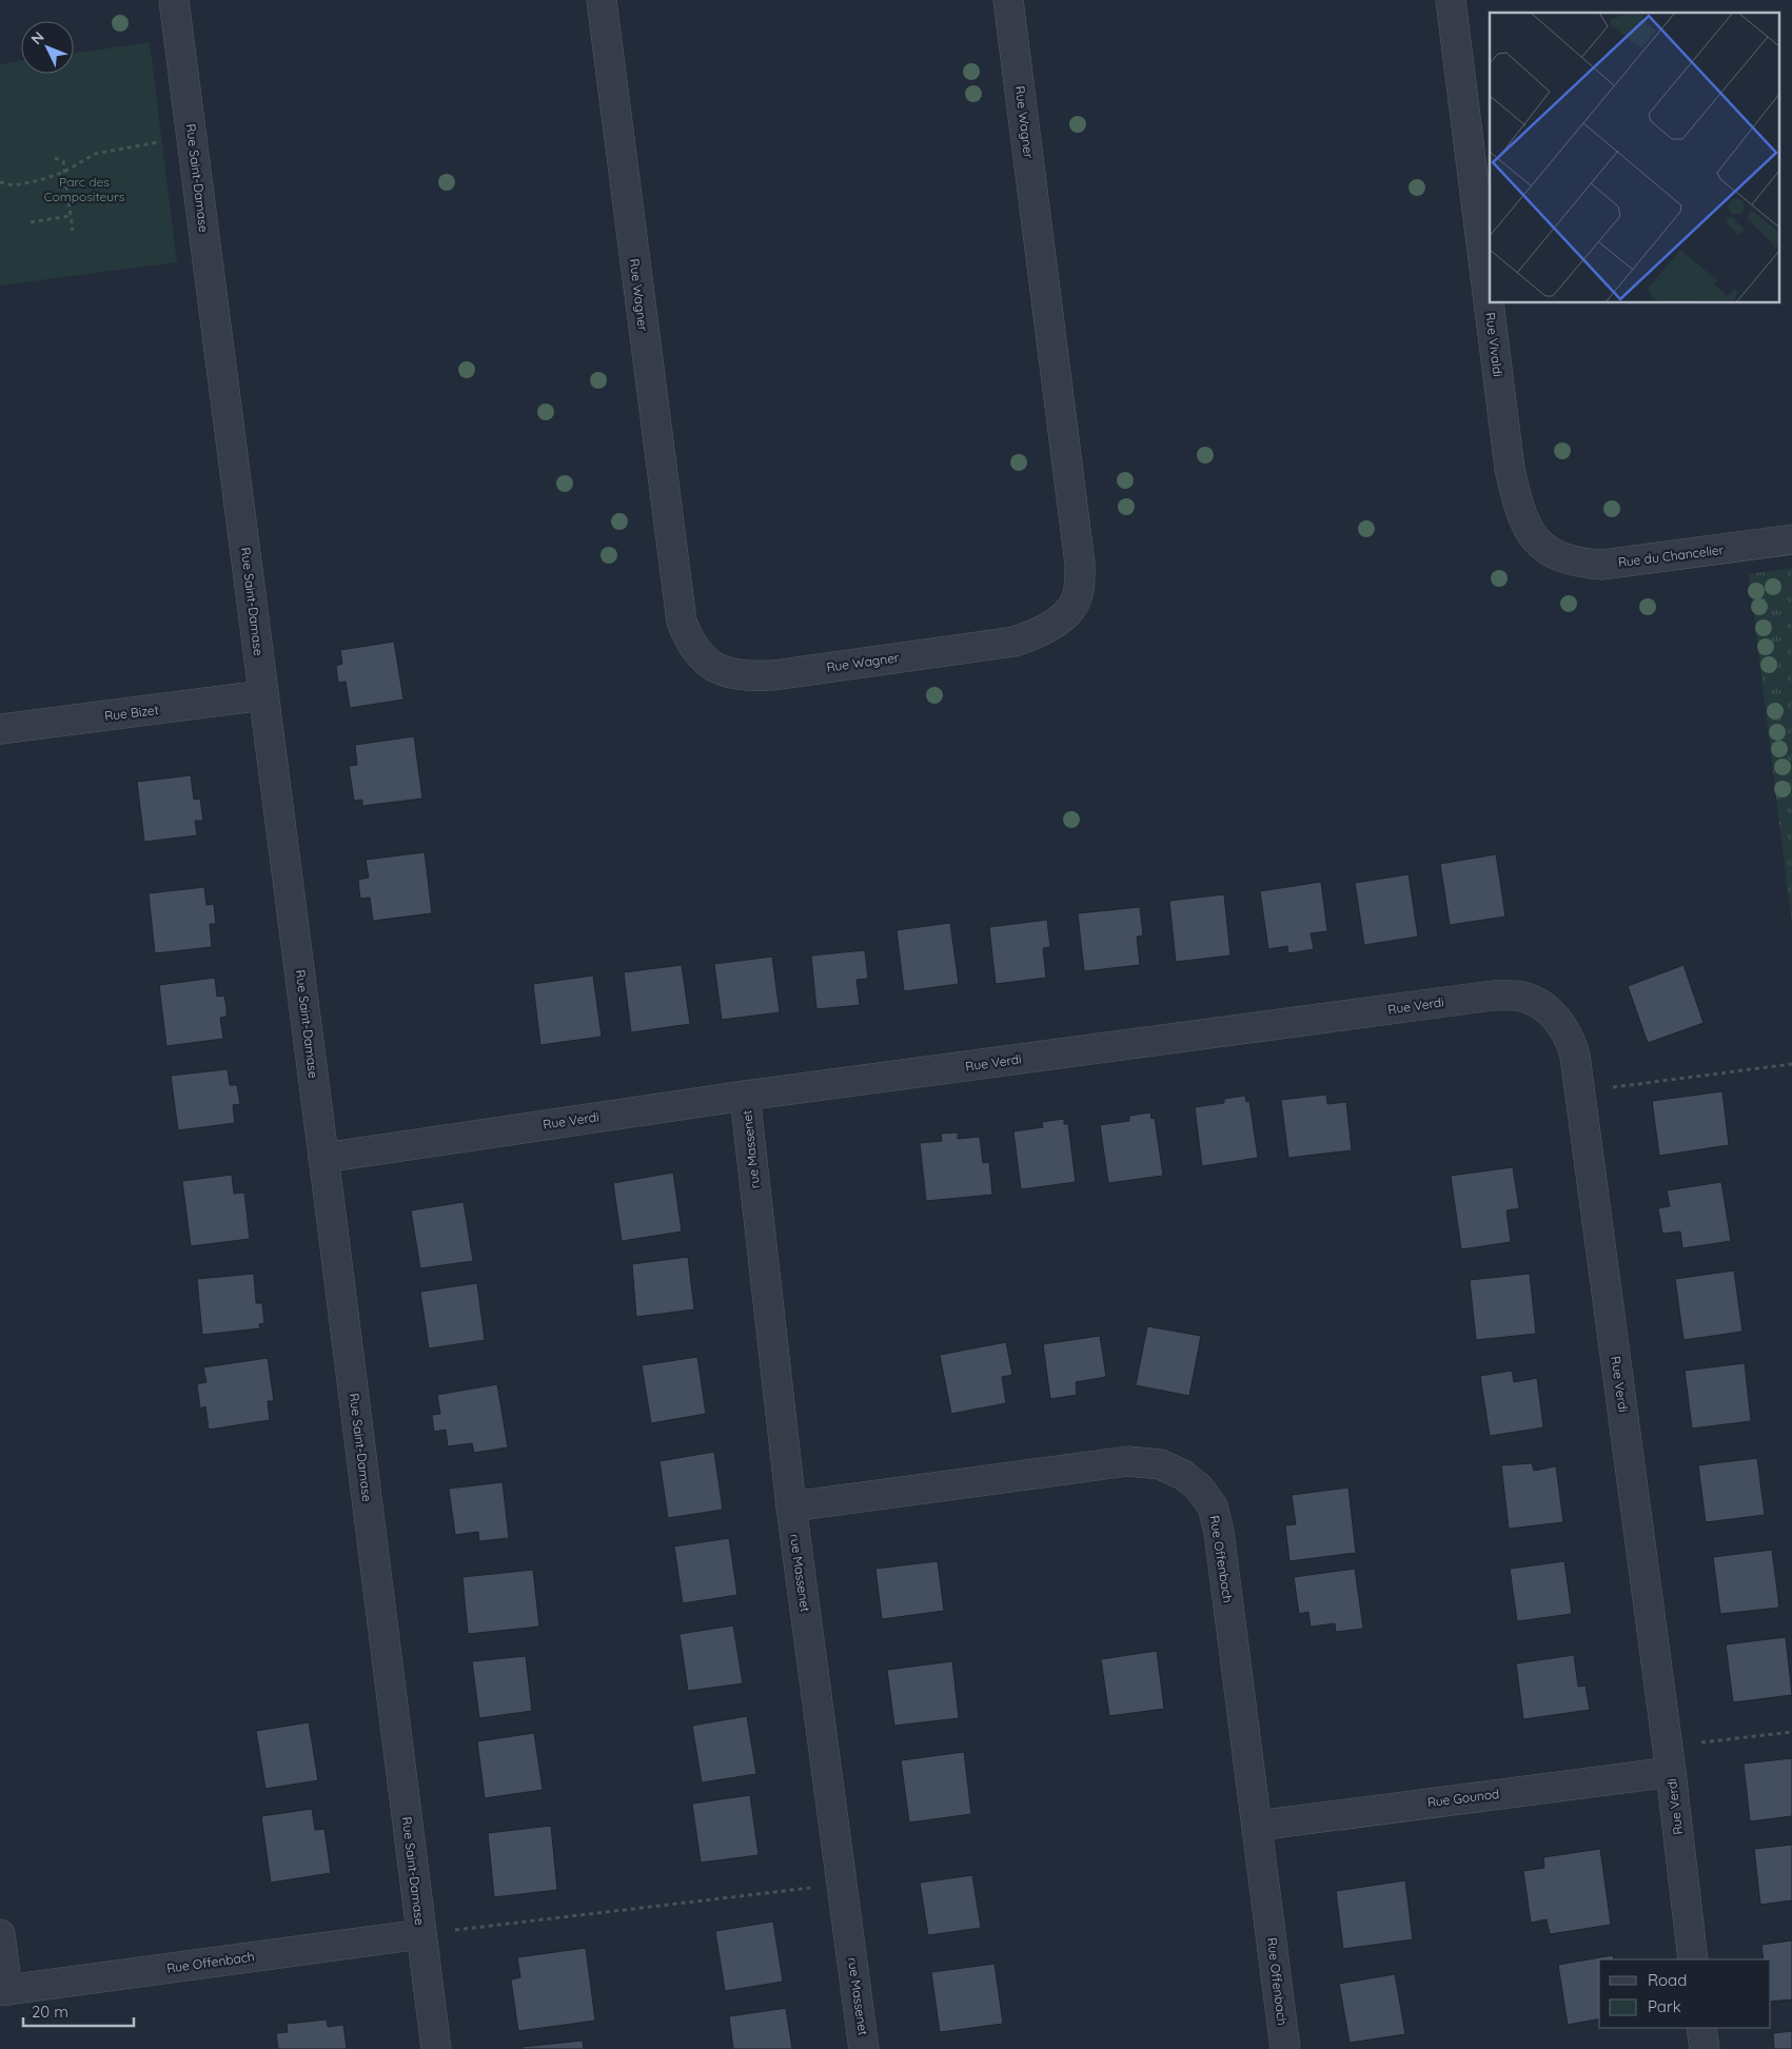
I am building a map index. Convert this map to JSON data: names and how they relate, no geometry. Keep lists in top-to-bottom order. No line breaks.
{"streets":{"street":["Rue Wagner","Rue Saint-Damase","Rue Vivaldi","Rue du Chancelier","Rue Bizet","Rue Verdi","rue Massenet","Rue Offenbach","Rue Gounod"]},"crossings":[["Rue Saint-Damase","Rue Bizet"],["Rue Saint-Damase","Rue Verdi"],["Rue Saint-Damase","Rue Offenbach"],["Rue Vivaldi","Rue du Chancelier"],["Rue Verdi","rue Massenet"],["Rue Verdi","Rue Gounod"],["rue Massenet","Rue Offenbach"],["Rue Offenbach","Rue Gounod"]],"parks":["Parc des Compositeurs"],"legend":["Road","Park"],"scale_bar":"20 m","north":"top left"}
